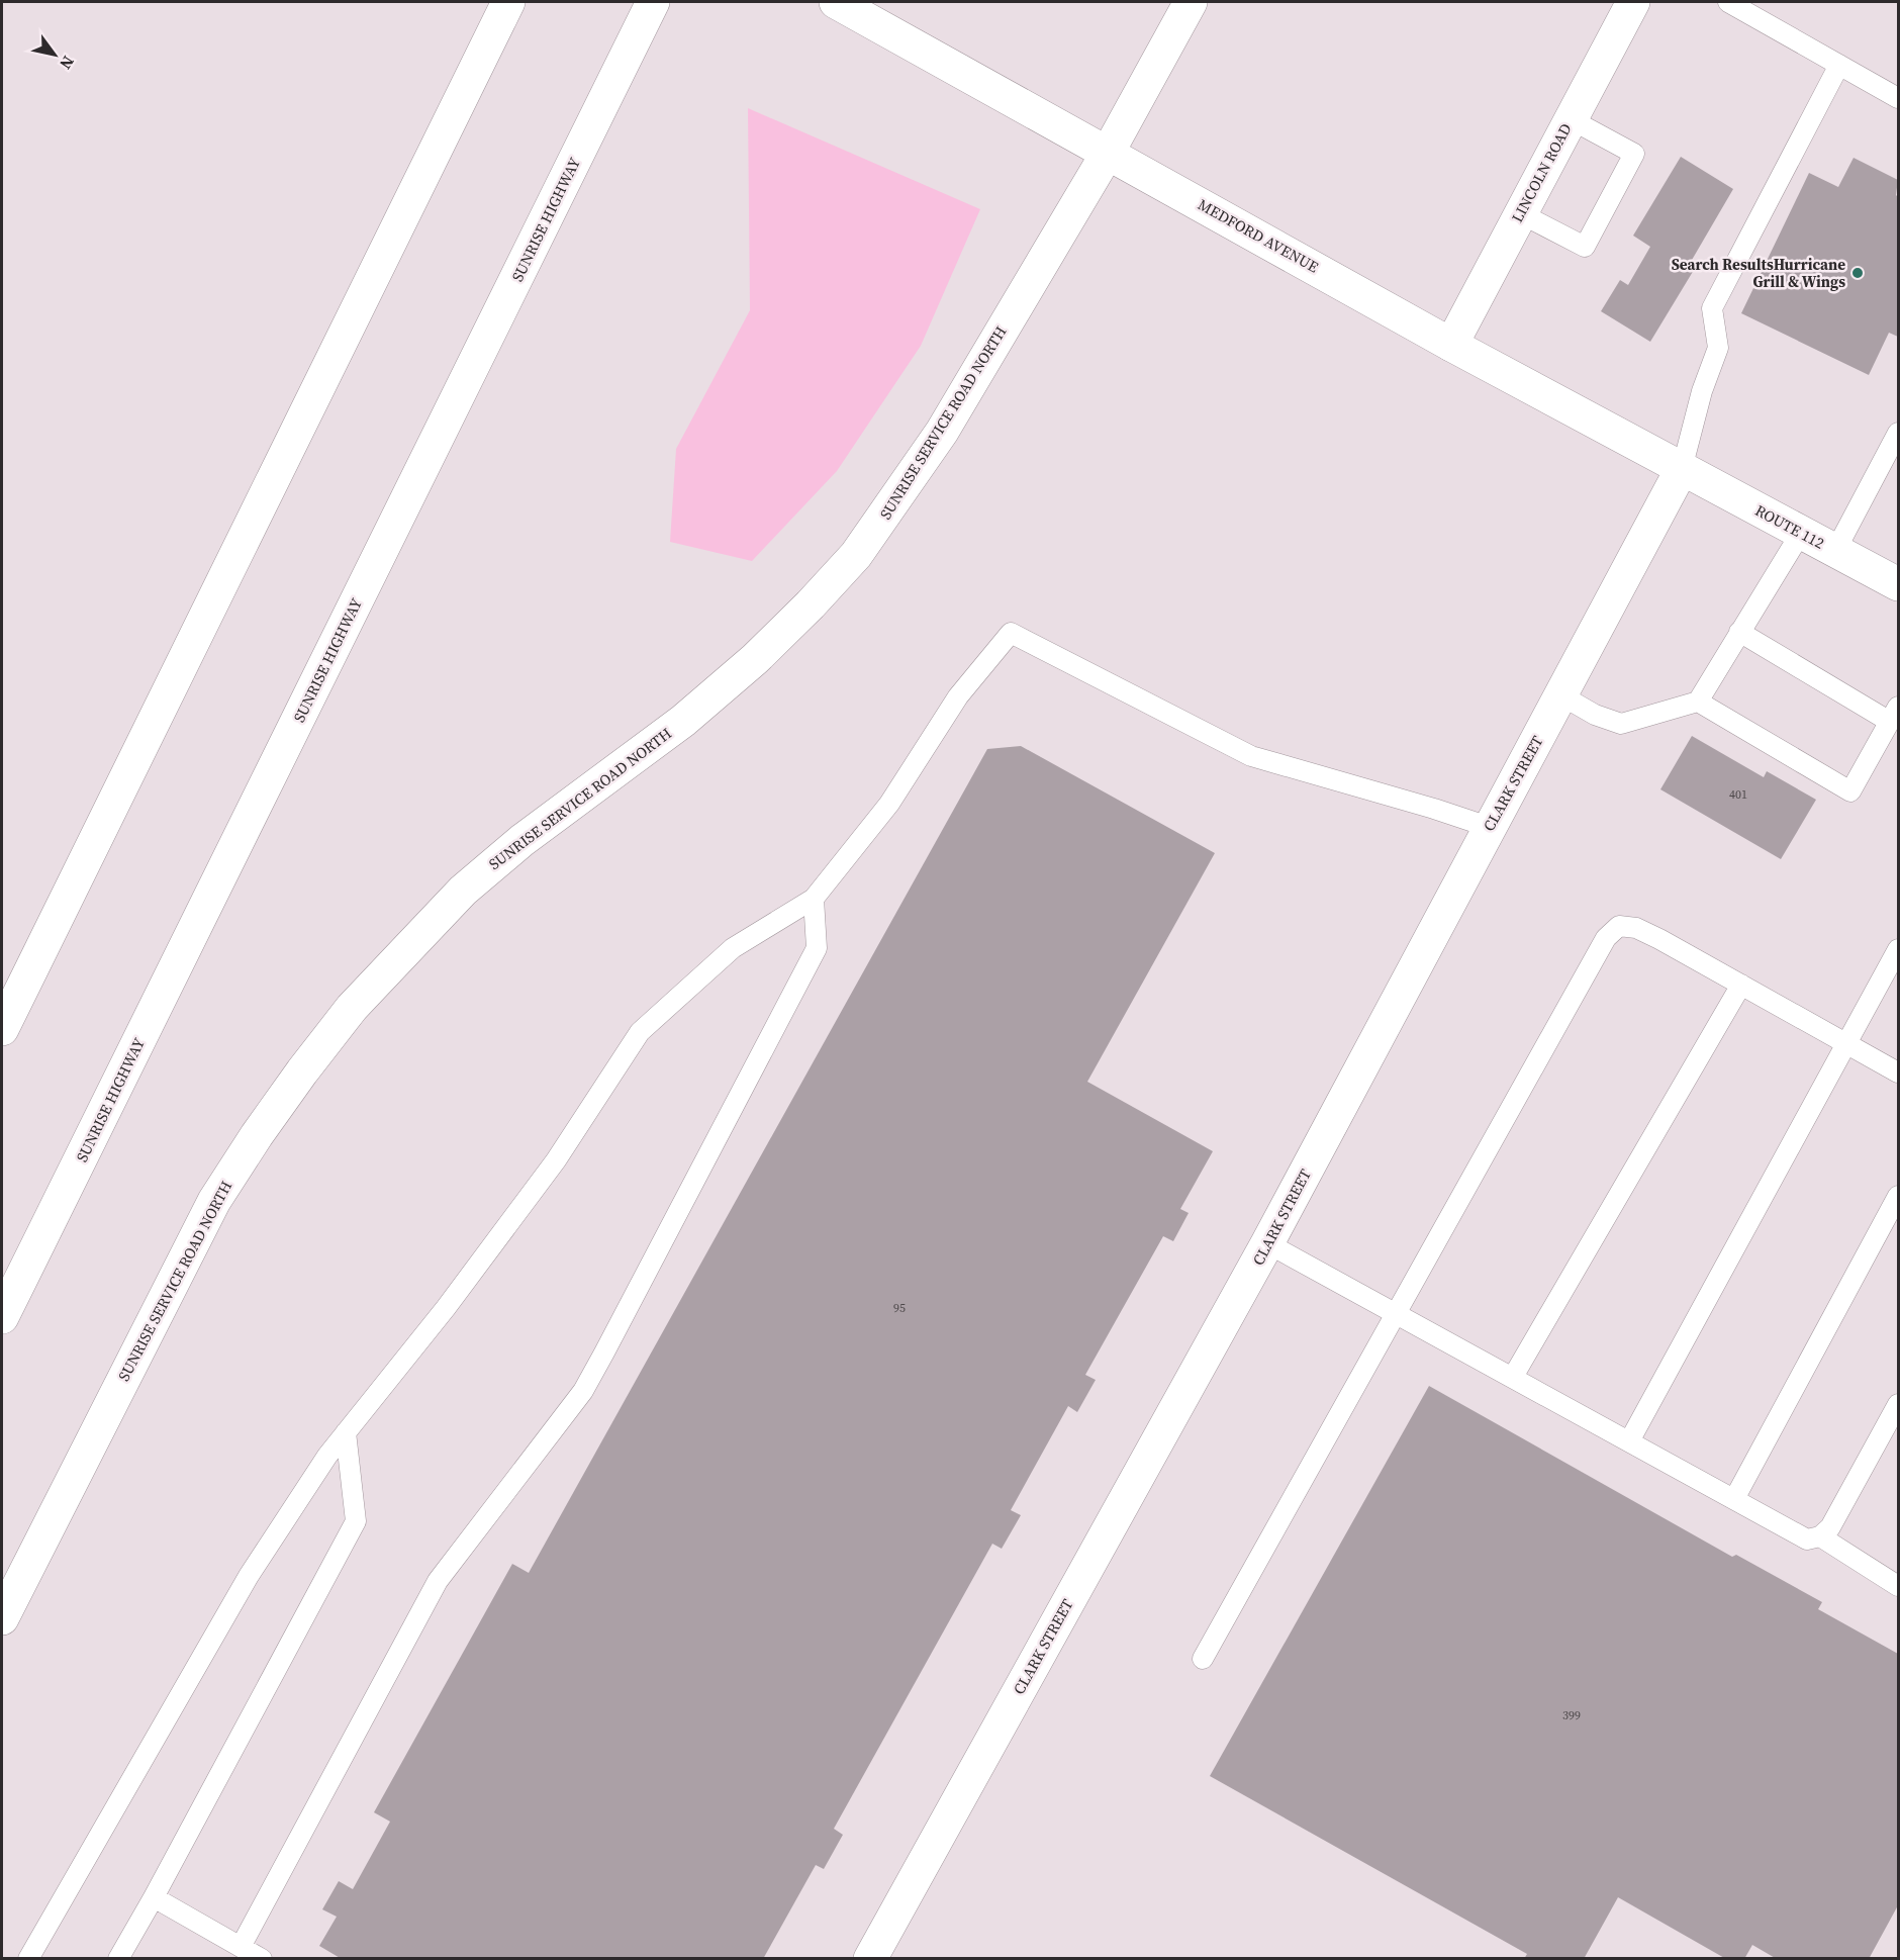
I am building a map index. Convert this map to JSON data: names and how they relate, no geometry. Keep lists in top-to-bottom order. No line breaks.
{"streets":{"main road":["LINCOLN ROAD","SUNRISE HIGHWAY","MEDFORD AVENUE","SUNRISE SERVICE ROAD NORTH","ROUTE 112","CLARK STREET"]},"crossings":[["LINCOLN ROAD","MEDFORD AVENUE"],["MEDFORD AVENUE","SUNRISE SERVICE ROAD NORTH"],["MEDFORD AVENUE","ROUTE 112"],["MEDFORD AVENUE","CLARK STREET"],["ROUTE 112","CLARK STREET"]],"places":["Search ResultsHurricane Grill & Wings"],"house_numbers":["401","95","399"],"north":"bottom right"}
